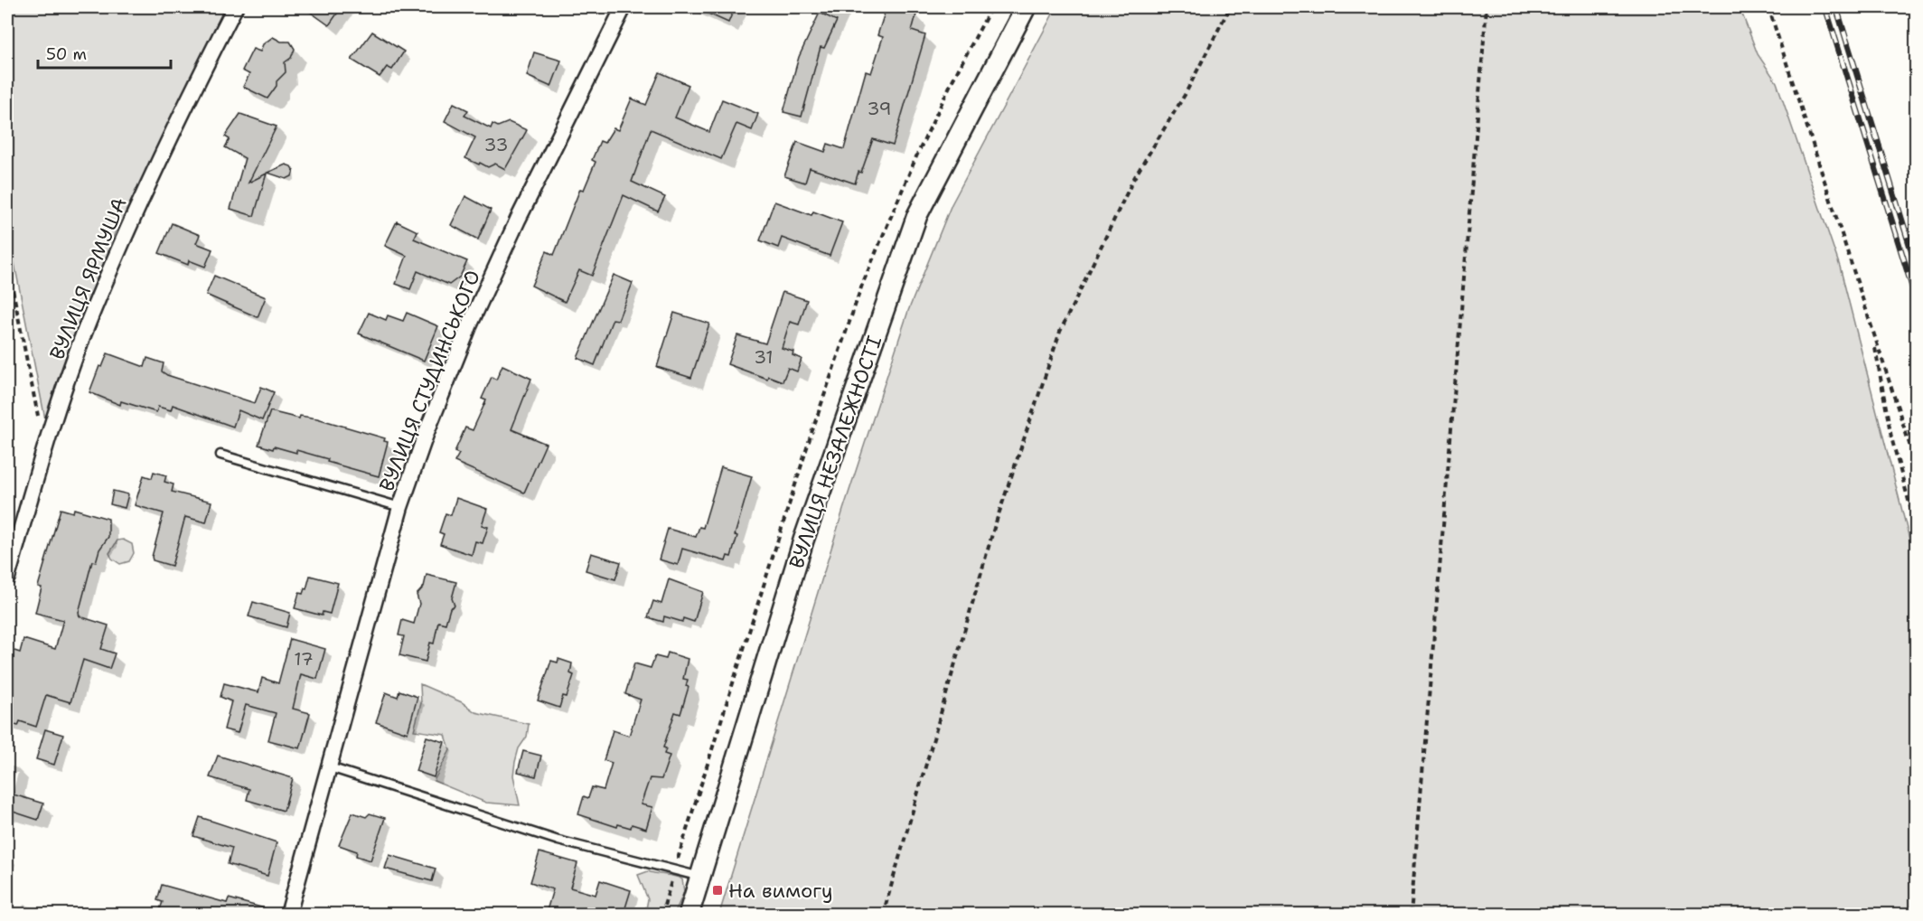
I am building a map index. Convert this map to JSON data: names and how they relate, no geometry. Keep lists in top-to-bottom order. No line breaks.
{"streets":{"street":["ВУЛИЦЯ ЯРМУША","ВУЛИЦЯ СТУДИНСЬКОГО","ВУЛИЦЯ НЕЗАЛЕЖНОСТІ"]},"places":{"transit":["На вимогу"]},"house_numbers":["39","33","31","17"],"scale_bar":"50 m"}
